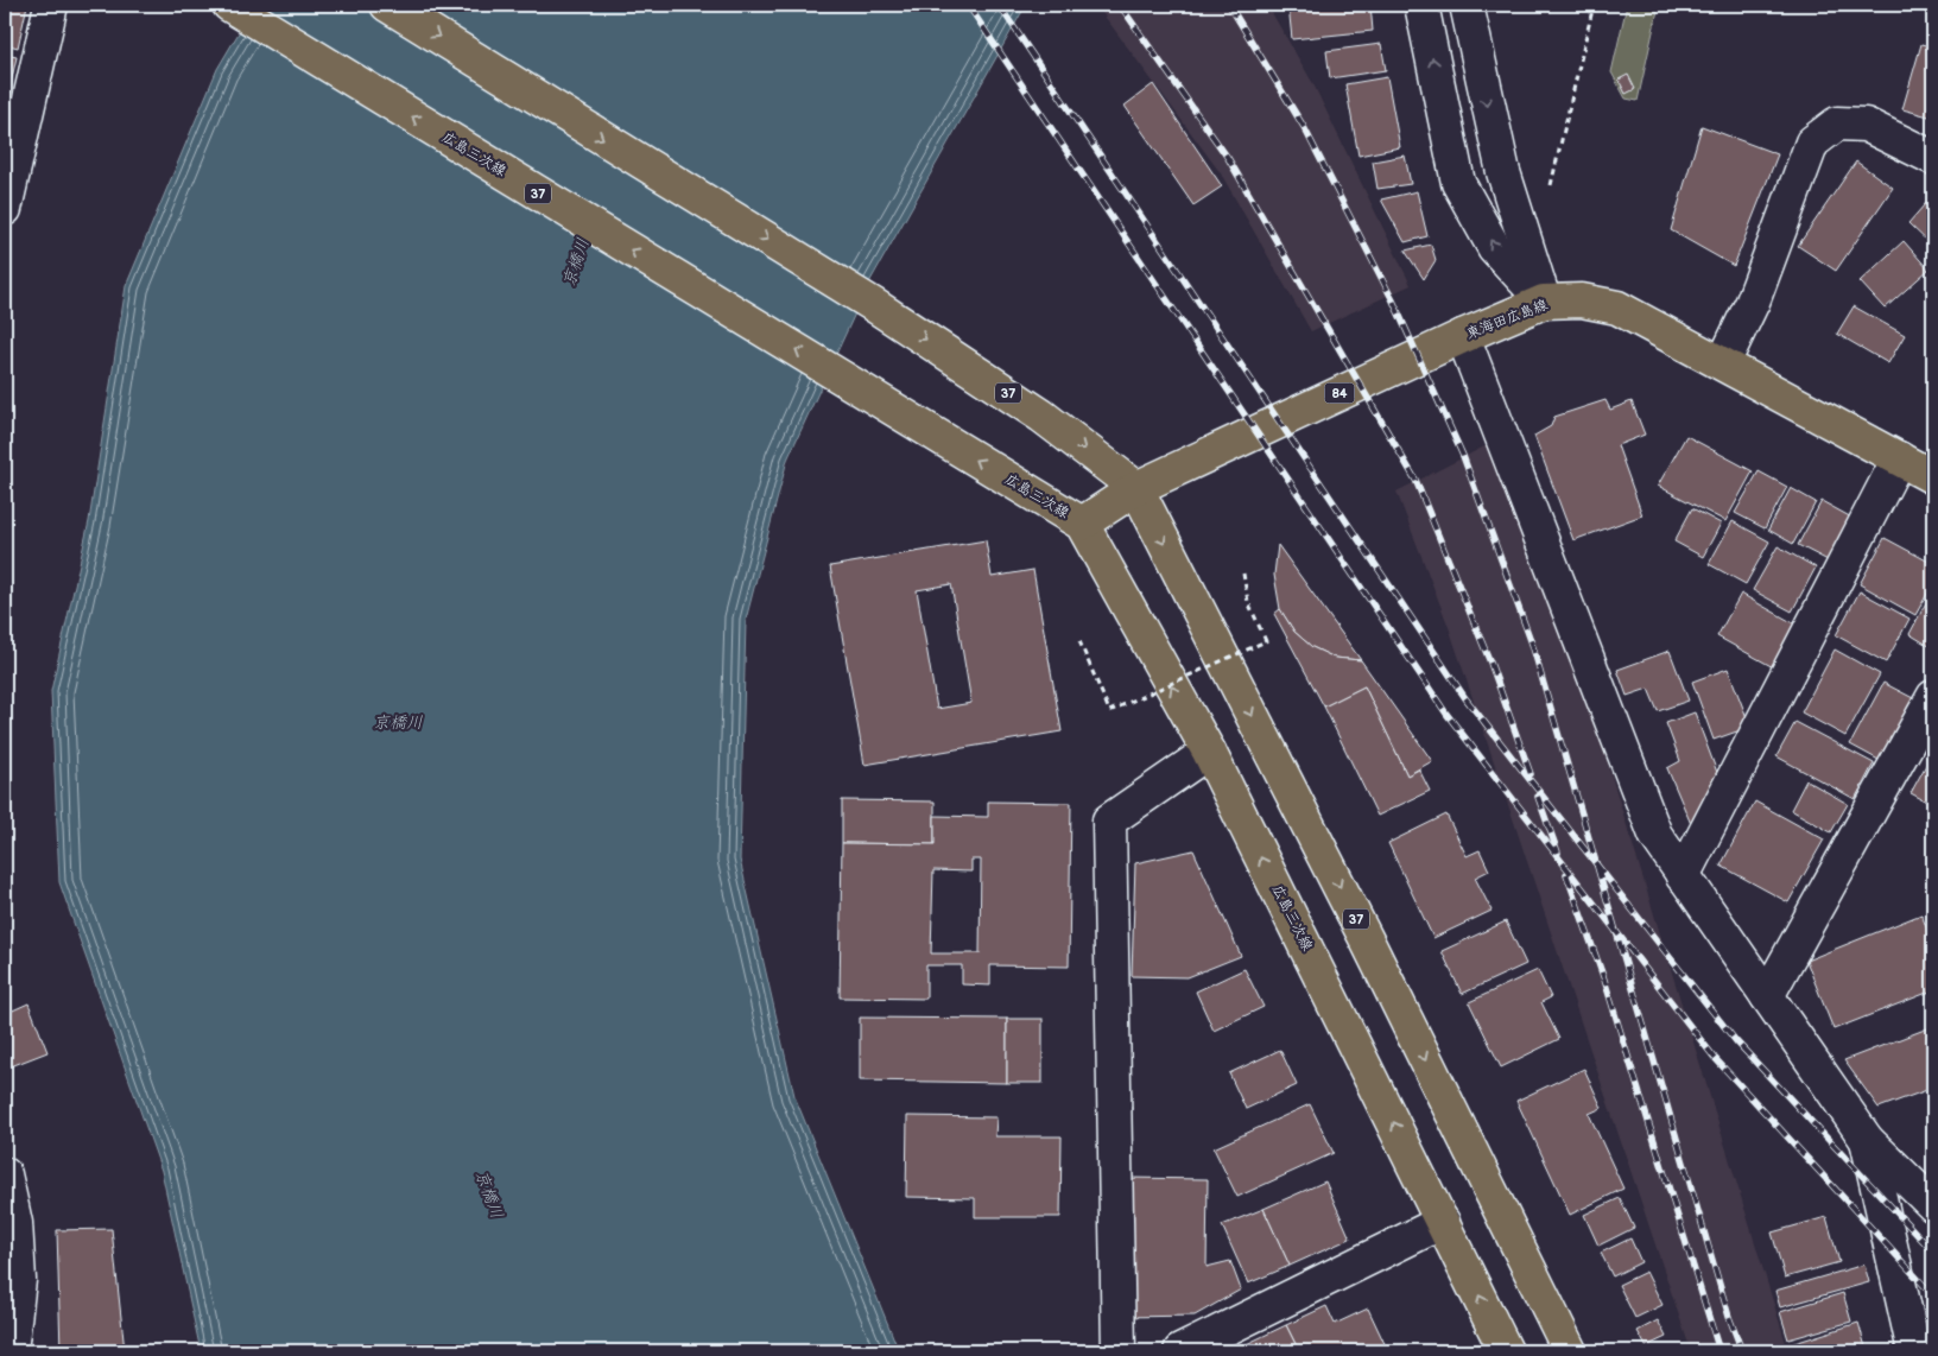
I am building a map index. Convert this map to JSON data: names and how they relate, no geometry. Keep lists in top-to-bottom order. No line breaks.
{"streets":{"main road":["広島三次線","37","東海田広島線","84"]},"crossings":[["広島三次線","東海田広島線"],["37","東海田広島線"]],"water":["京橋川"]}
